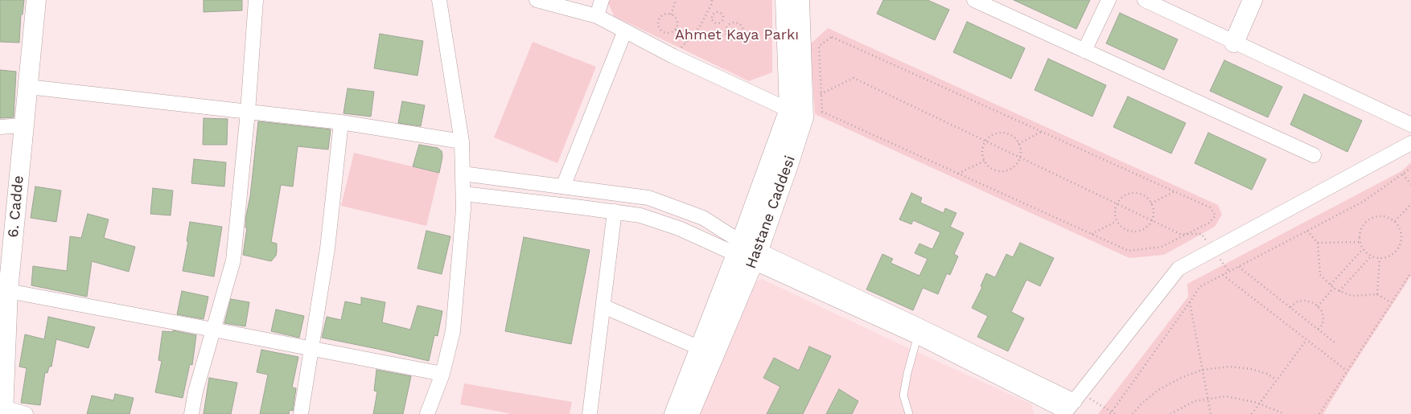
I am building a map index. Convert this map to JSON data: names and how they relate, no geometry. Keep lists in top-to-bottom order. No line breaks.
{"streets":{"main road":["6. Cadde","Hastane Caddesi"]},"parks":["Ahmet Kaya Parkı"]}
